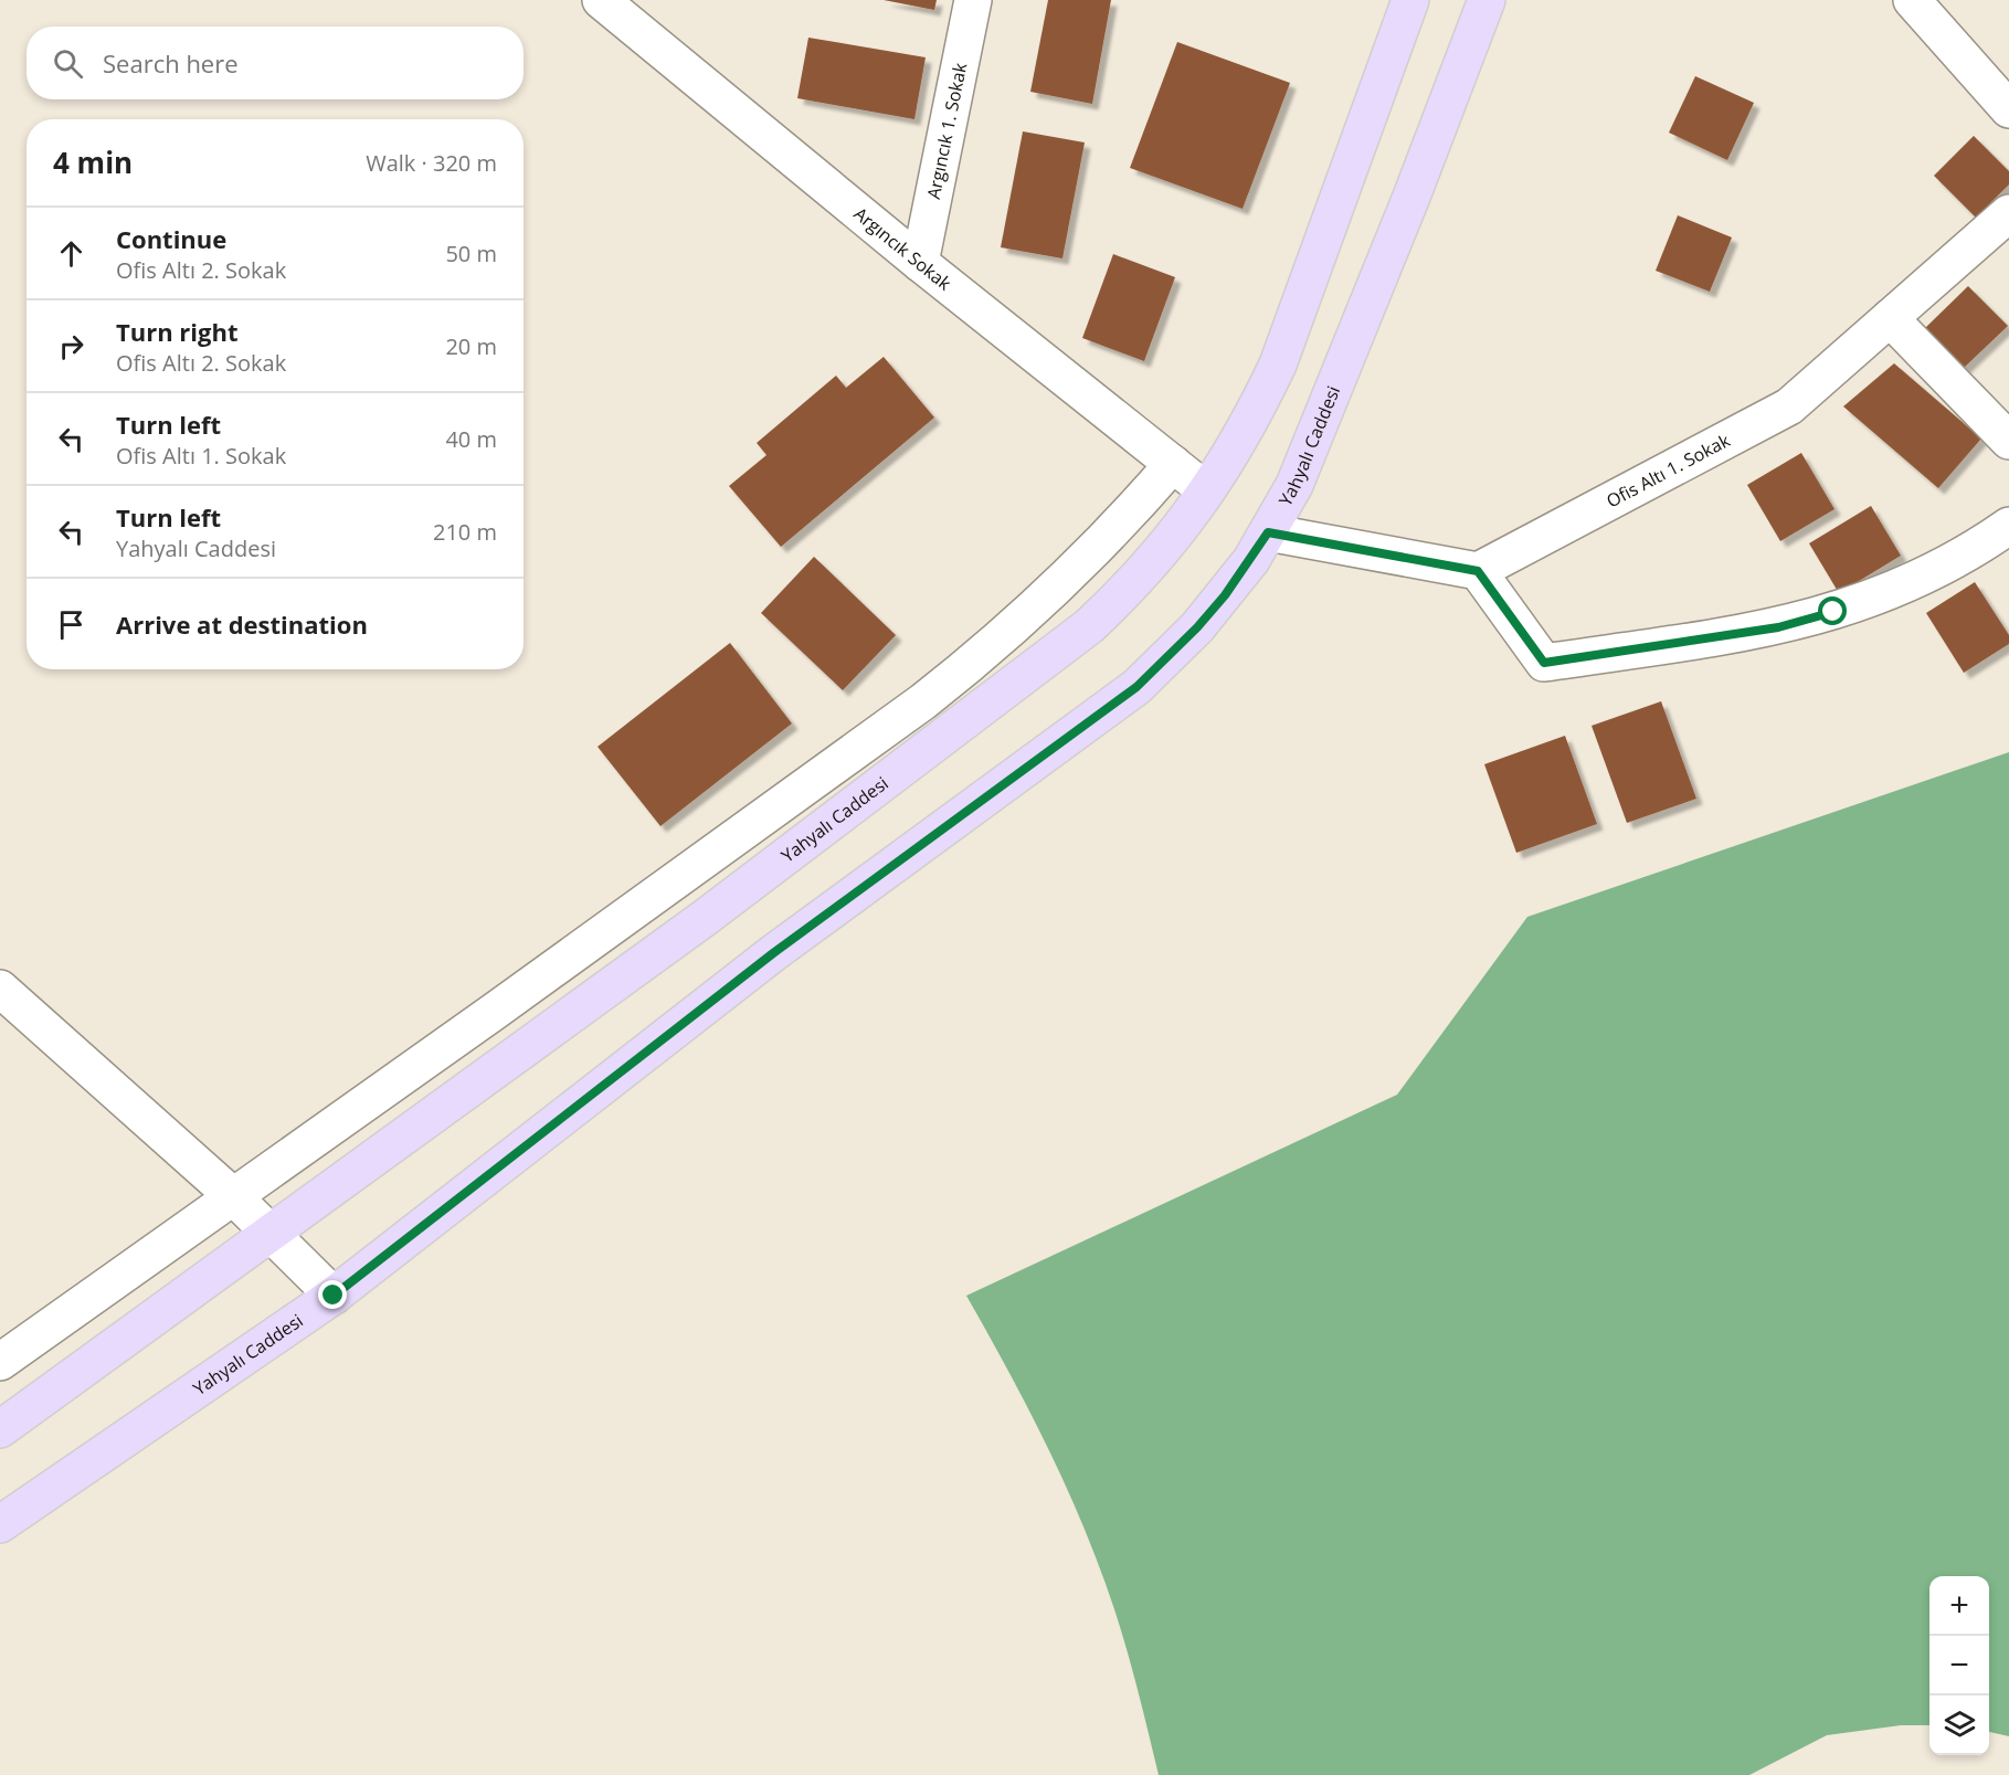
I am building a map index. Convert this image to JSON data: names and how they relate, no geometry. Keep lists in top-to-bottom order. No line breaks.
{"streets":{"main road":["Yahyalı Caddesi"],"street":["Argıncık 1. Sokak","Argıncık Sokak","Ofis Altı 1. Sokak"]},"crossings":[["Argıncık 1. Sokak","Argıncık Sokak"],["Argıncık Sokak","Yahyalı Caddesi"]],"page":{"search":"Search here","heading":["4 min","Walk · 320 m"],"list":[["Continue","Ofis Altı 2. Sokak","50 m"],["Turn right","Ofis Altı 2. Sokak","20 m"],["Turn left","Ofis Altı 1. Sokak","40 m"],["Turn left","Yahyalı Caddesi","210 m"],"Arrive at destination"],"map_buttons":["+","−"]}}
